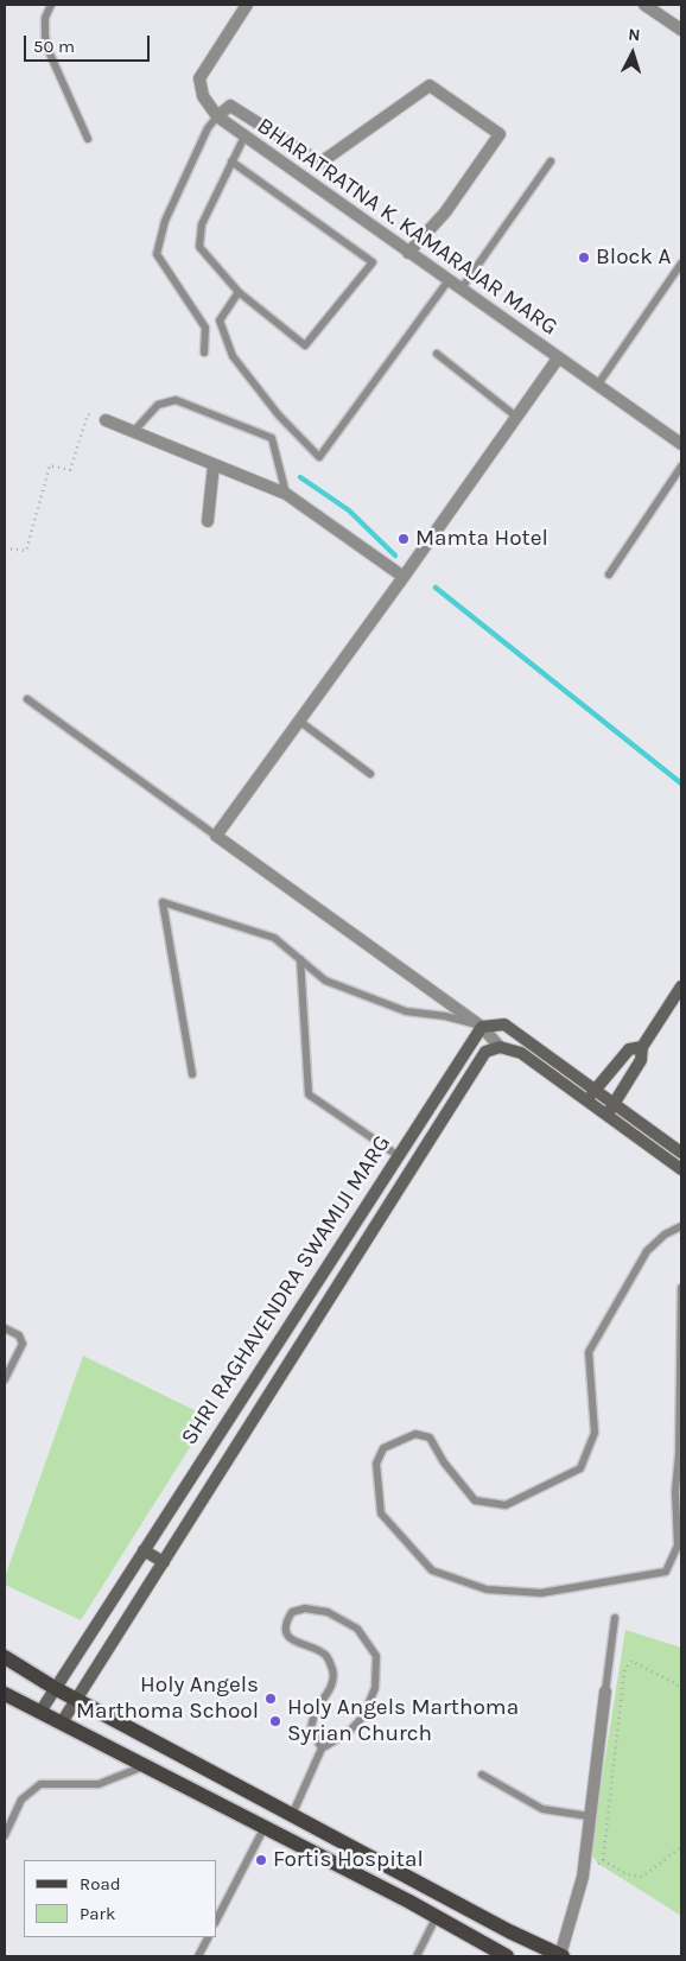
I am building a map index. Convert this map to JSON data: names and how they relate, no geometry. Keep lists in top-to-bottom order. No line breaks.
{"streets":{"street":["BHARATRATNA K. KAMARAJAR MARG","SHRI RAGHAVENDRA SWAMIJI MARG"]},"places":["Block A","Mamta Hotel","Holy Angels Marthoma School","Holy Angels Marthoma Syrian Church","Fortis Hospital"],"legend":["Road","Park"],"scale_bar":"50 m","north":"top"}
